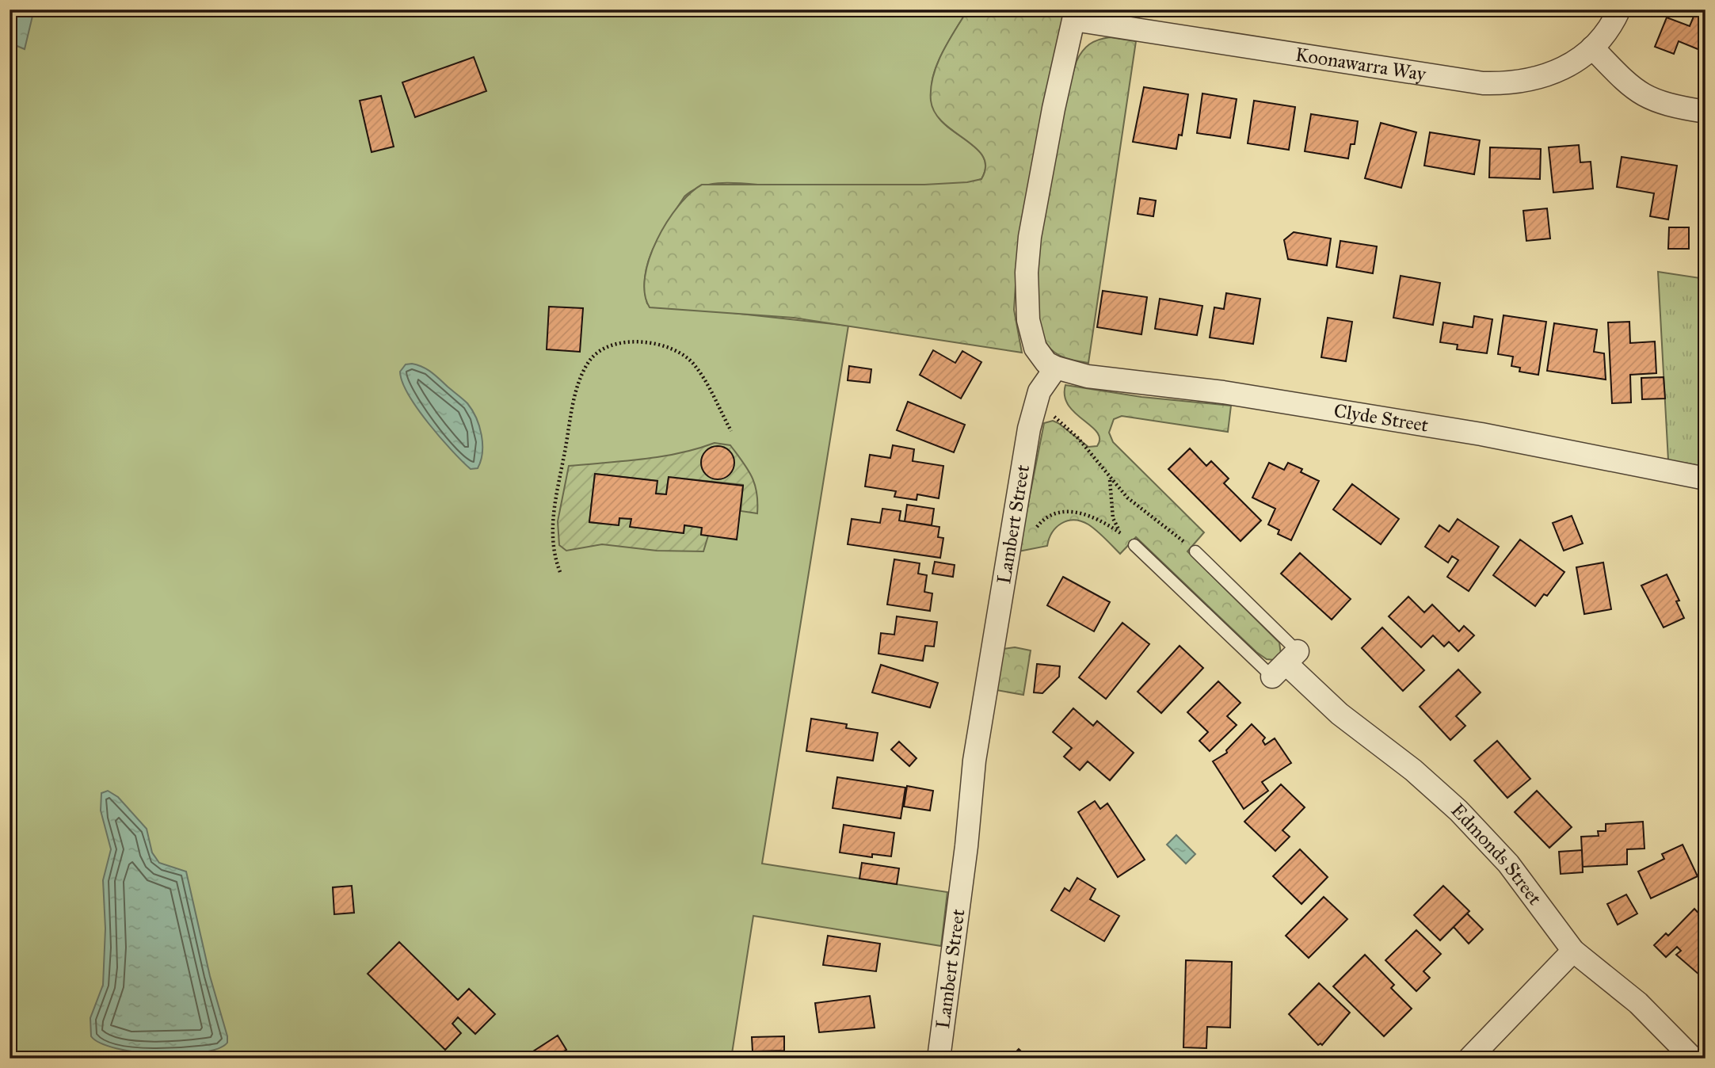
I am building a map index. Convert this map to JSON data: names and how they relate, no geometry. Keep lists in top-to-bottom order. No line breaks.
{"streets":{"street":["Koonawarra Way","Clyde Street","Lambert Street","Edmonds Street"]},"crossings":[["Clyde Street","Lambert Street"]]}
